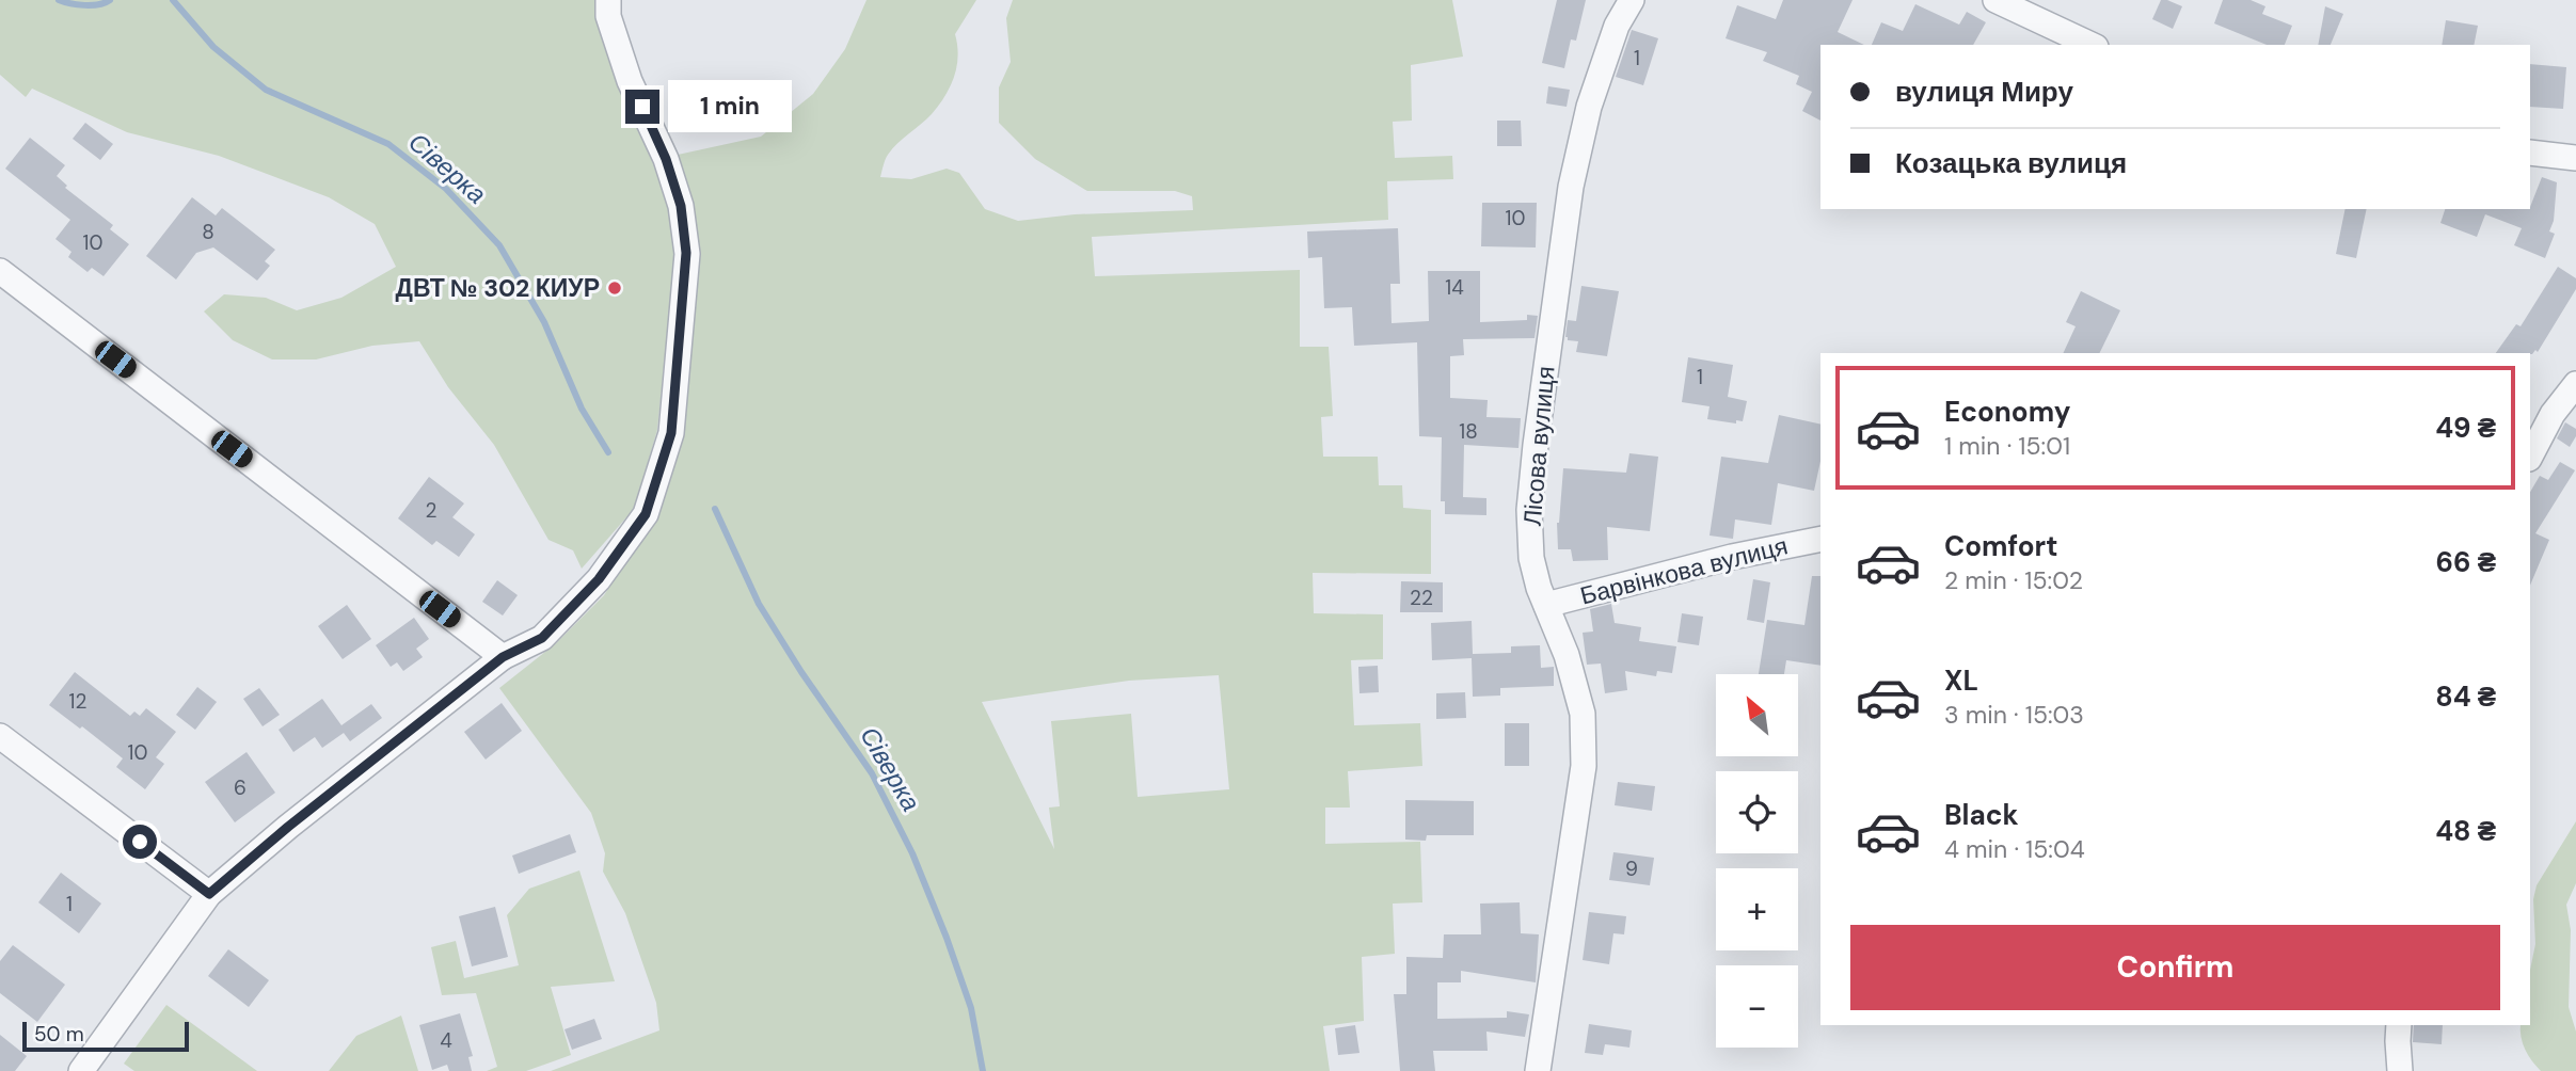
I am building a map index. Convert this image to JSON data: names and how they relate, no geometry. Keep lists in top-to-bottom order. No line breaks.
{"streets":{"street":["Лісова вулиця","Барвінкова вулиця"]},"crossings":[["Лісова вулиця","Барвінкова вулиця"]],"water":["Сіверка"],"places":["ДВТ № 302 КИУР"],"house_numbers":["1","10","8","10","14","1","18","2","22","12","10","6","9","1","4"],"scale_bar":"50 m","north":"top left","page":{"banner":["вулиця Миру","Козацька вулиця"],"bubble":"1 min","list":[{"name":"Economy","note":"1 min · 15:01","value":"49 ₴"},{"name":"Comfort","note":"2 min · 15:02","value":"66 ₴"},{"name":"XL","note":"3 min · 15:03","value":"84 ₴"},{"name":"Black","note":"4 min · 15:04","value":"48 ₴"}],"map_buttons":["+","−"],"buttons":"Confirm","scale":"50 m"}}
